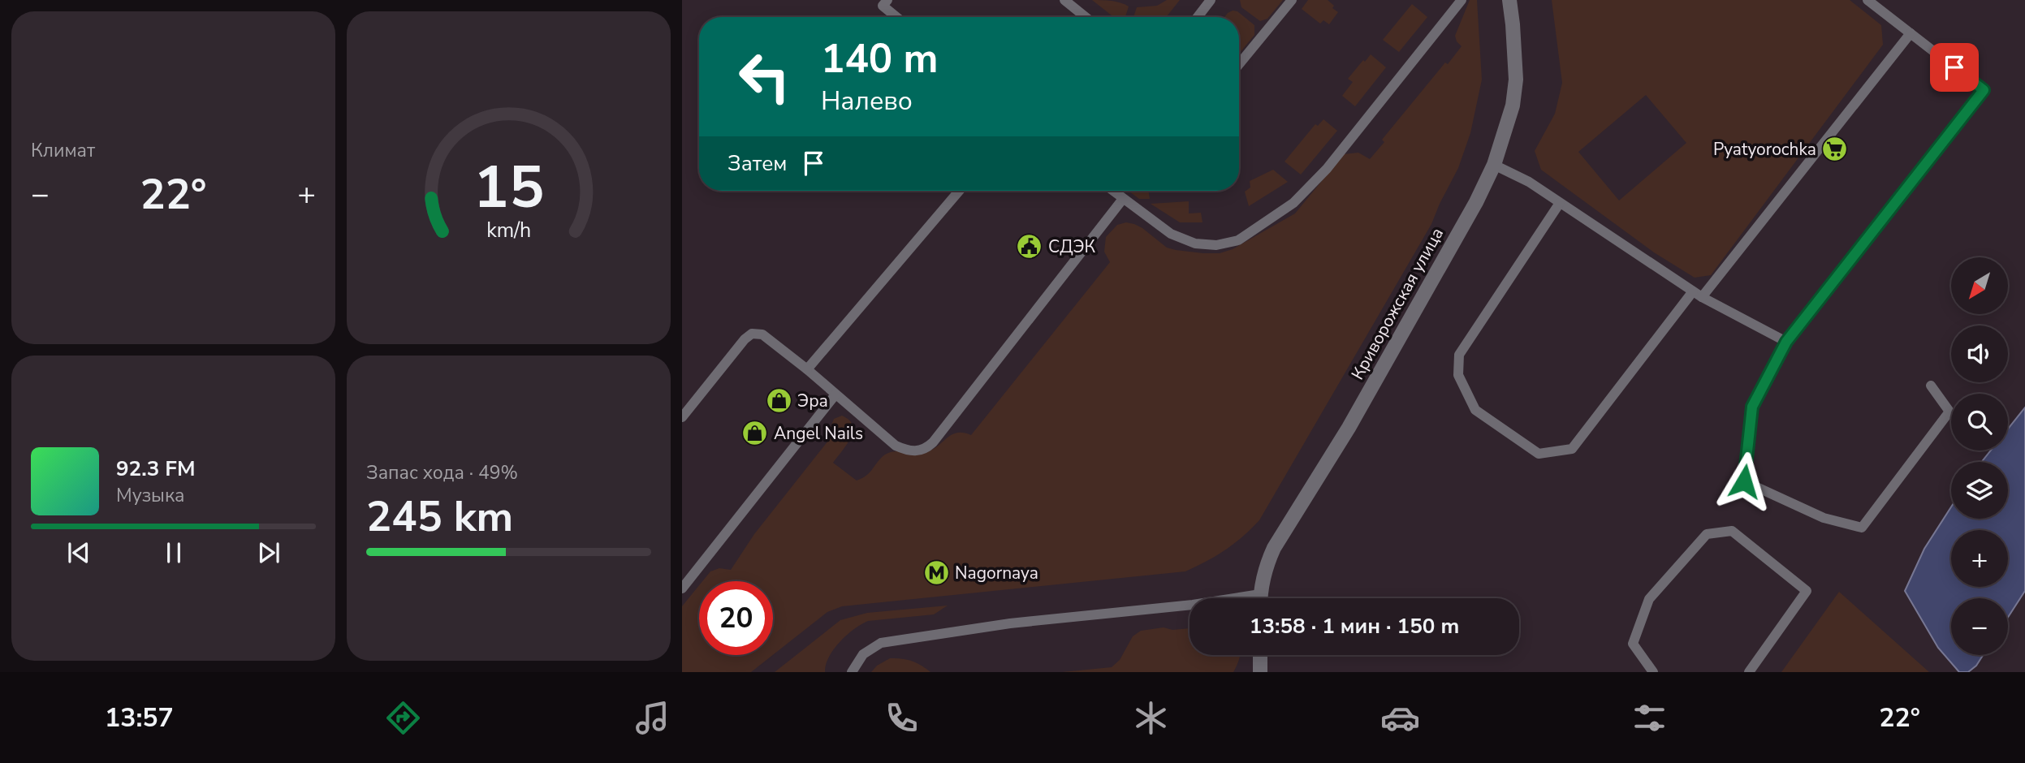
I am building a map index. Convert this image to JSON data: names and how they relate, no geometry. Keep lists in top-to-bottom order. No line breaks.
{"streets":{"street":["Криворожская улица"]},"places":{"supermarket":["Pyatyorochka"],"public building":["СДЭК"],"shop":["Эра","Angel Nails"],"metro station":["Nagornaya"]},"north":"bottom left","page":{"tile":["Климат",["Запас хода · 49%","245 km"]],"turn":["140 m","Налево"],"then":"Затем","heat":["−","22°","+"],"map_buttons":["+","−"],"song":["92.3 FM","Музыка"],"limit":"20","trip":"13:58 · 1 мин · 150 m","tabs":["13:57","22°"],"gauge":["15","km/h"]}}
